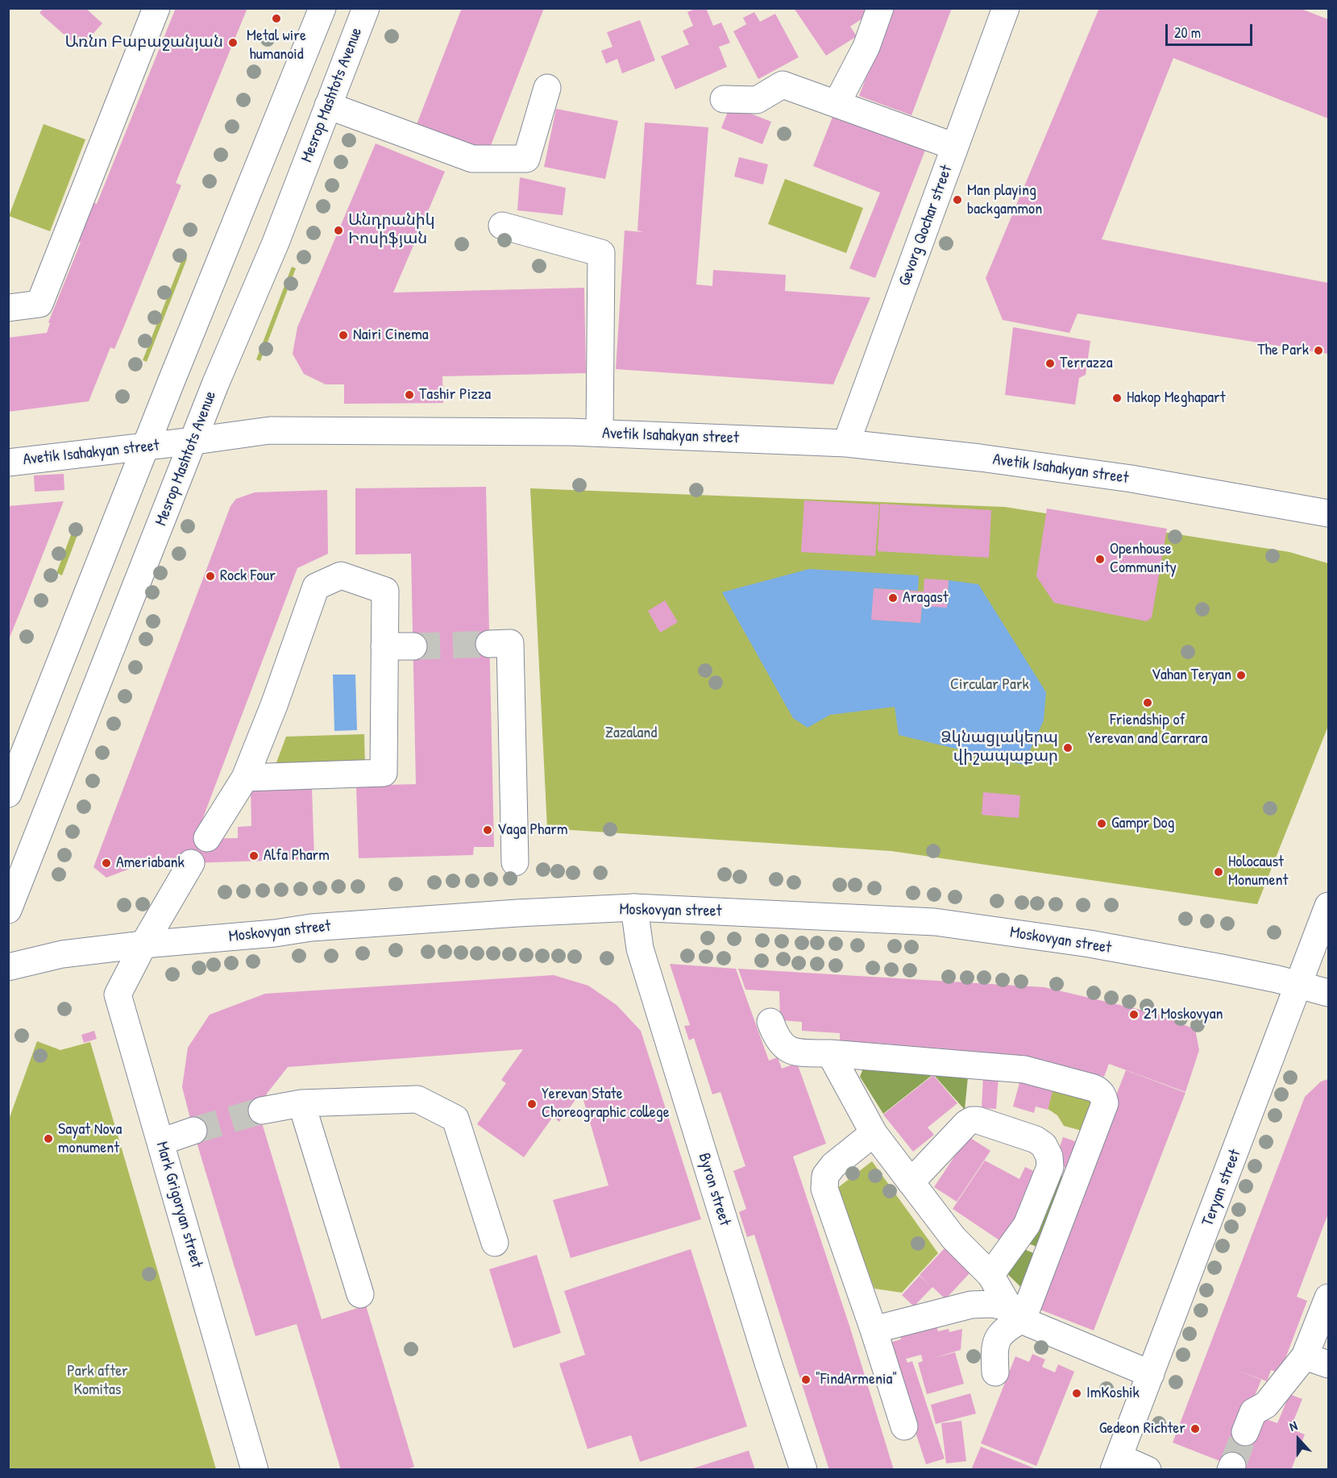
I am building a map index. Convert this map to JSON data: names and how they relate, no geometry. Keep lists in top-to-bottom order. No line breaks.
{"streets":{"main road":["Mesrop Mashtots Avenue","Gevorg Qochar street","Avetik Isahakyan street","Moskovyan street","Teryan street","Byron street","Mark Grigoryan street"]},"crossings":[["Mesrop Mashtots Avenue","Avetik Isahakyan street"],["Gevorg Qochar street","Avetik Isahakyan street"],["Moskovyan street","Teryan street"],["Moskovyan street","Byron street"],["Moskovyan street","Mark Grigoryan street"]],"parks":["Circular Park","Zazaland","Park after Komitas"],"places":["Metal wire humanoid","Առնո Բաբաջանյան","Man playing backgammon","Անդրանիկ Իոսիֆյան","Nairi Cinema","The Park","Terrazza","Tashir Pizza","Hakop Meghapart","Openhouse Community","Rock Four","Aragast","Vahan Teryan","Friendship of Yerevan and Carrara","Ձկնացլակերպ վիշապաքար","Gampr Dog","Vaga Pharm","Alfa Pharm","Ameriabank","Holocaust Monument","21 Moskovyan","Yerevan State Choreographic college","Sayat Nova monument","\"FindArmenia\"","ImKoshik","Gedeon Richter"],"scale_bar":"20 m","north":"top"}
